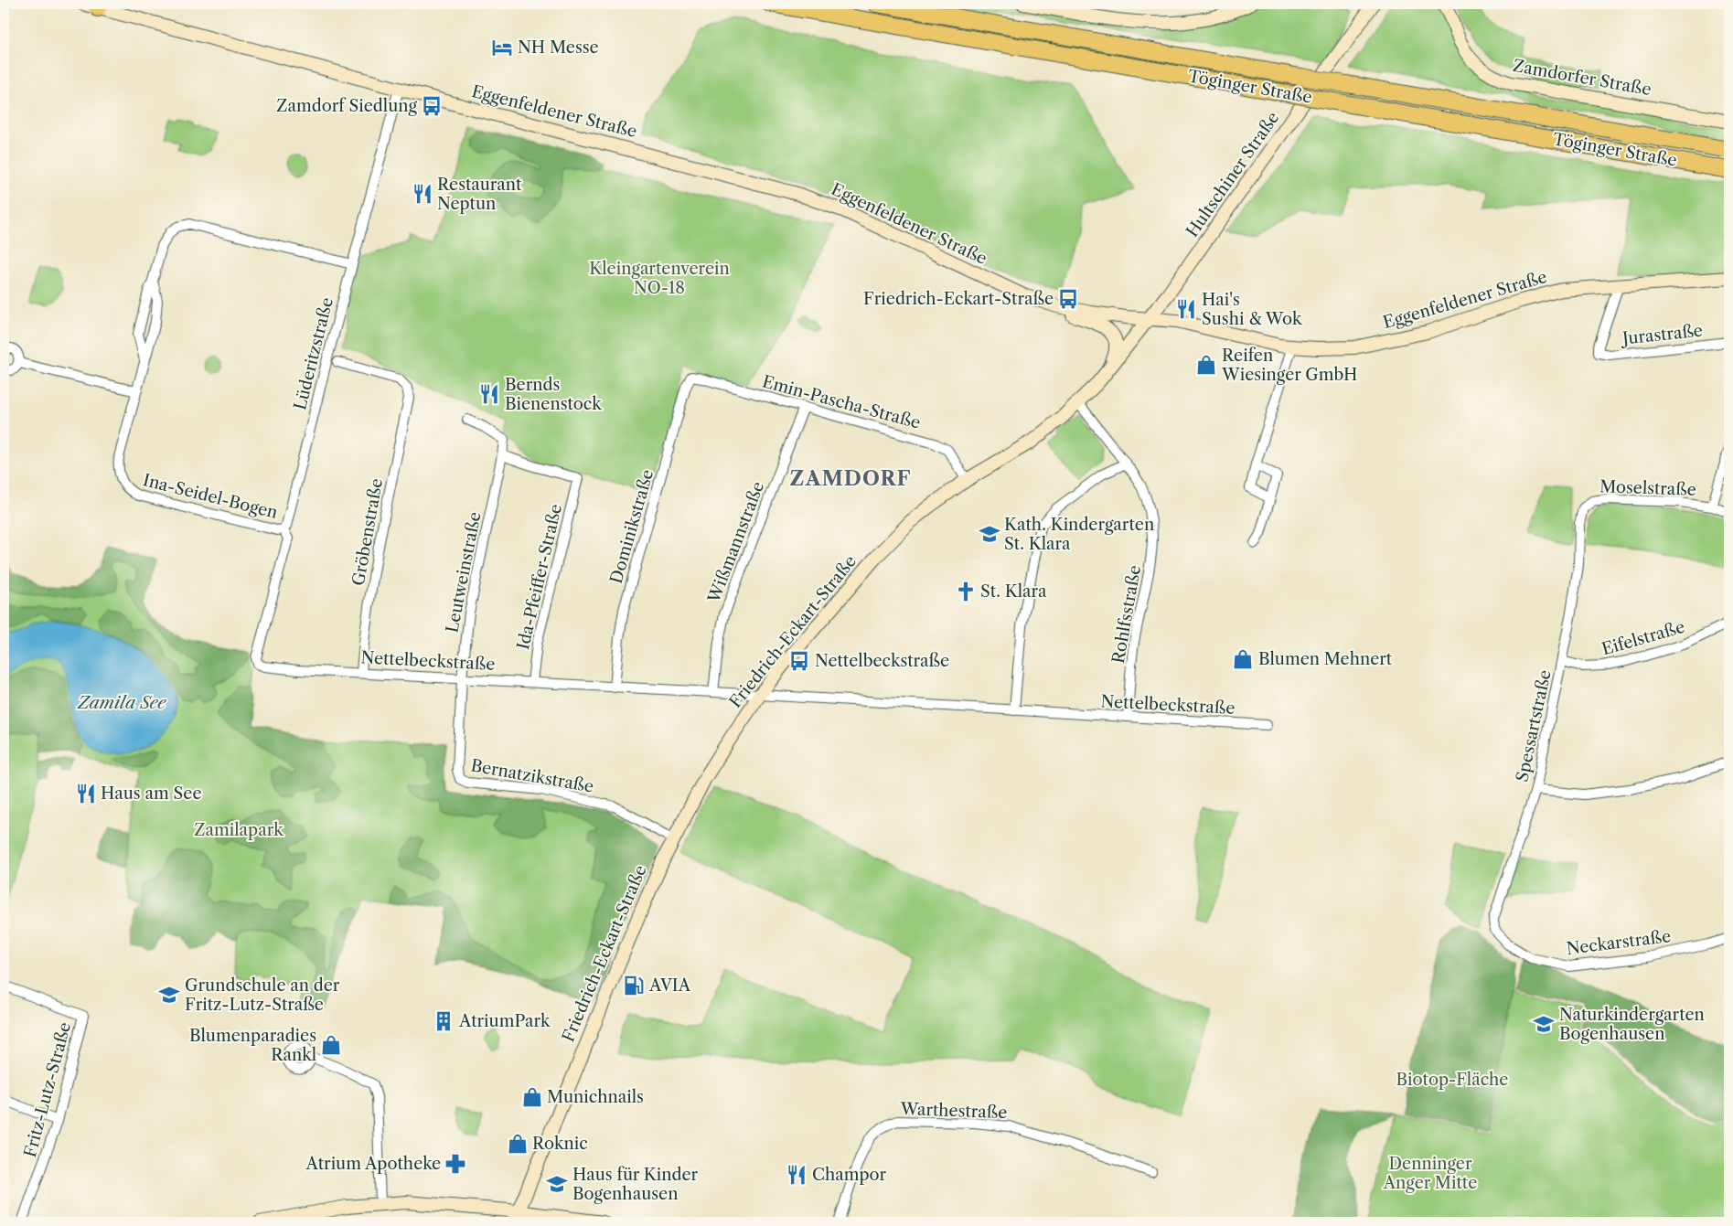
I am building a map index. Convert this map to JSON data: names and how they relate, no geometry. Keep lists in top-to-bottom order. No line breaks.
{"streets":{"highway":["Töginger Straße"],"street":["Zamdorfer Straße","Eggenfeldener Straße","Hultschiner Straße","Jurastraße","Lüderitzstraße","Emin-Pascha-Straße","Moselstraße","Ina-Seidel-Bogen","Dominikstraße","Gröbenstraße","Wißmannstraße","Leutweinstraße","Ida-Pfeiffer-Straße","Rohlfsstraße","Friedrich-Eckart-Straße","Eifelstraße","Nettelbeckstraße","Spessartstraße","Bernatzikstraße","Neckarstraße","Fritz-Lutz-Straße","Warthestraße"]},"crossings":[["Eggenfeldener Straße","Hultschiner Straße"],["Eggenfeldener Straße","Jurastraße"],["Eggenfeldener Straße","Lüderitzstraße"],["Eggenfeldener Straße","Friedrich-Eckart-Straße"],["Hultschiner Straße","Friedrich-Eckart-Straße"],["Lüderitzstraße","Ina-Seidel-Bogen"],["Lüderitzstraße","Nettelbeckstraße"],["Emin-Pascha-Straße","Dominikstraße"],["Emin-Pascha-Straße","Wißmannstraße"],["Emin-Pascha-Straße","Friedrich-Eckart-Straße"],["Moselstraße","Spessartstraße"],["Dominikstraße","Nettelbeckstraße"],["Gröbenstraße","Nettelbeckstraße"],["Wißmannstraße","Nettelbeckstraße"],["Leutweinstraße","Ida-Pfeiffer-Straße"],["Leutweinstraße","Nettelbeckstraße"],["Leutweinstraße","Bernatzikstraße"],["Ida-Pfeiffer-Straße","Nettelbeckstraße"],["Rohlfsstraße","Friedrich-Eckart-Straße"],["Rohlfsstraße","Nettelbeckstraße"],["Friedrich-Eckart-Straße","Nettelbeckstraße"],["Friedrich-Eckart-Straße","Bernatzikstraße"],["Eifelstraße","Spessartstraße"],["Spessartstraße","Neckarstraße"]],"districts":["ZAMDORF"],"water":["Zamila See"],"parks":["Kleingartenverein NO-18","Zamilapark","Biotop-Fläche","Denninger Anger Mitte"],"places":{"hotel":["NH Messe"],"bus stop":["Zamdorf Siedlung","Friedrich-Eckart-Straße","Nettelbeckstraße"],"restaurant":["Restaurant Neptun","Hai's Sushi & Wok","Bernds Bienenstock","Haus am See","Champor"],"shop":["Reifen Wiesinger GmbH","Blumen Mehnert","Blumenparadies Rankl","Munichnails","Roknic"],"school or university":["Kath. Kindergarten St. Klara","Grundschule an der Fritz-Lutz-Straße","Naturkindergarten Bogenhausen","Haus für Kinder Bogenhausen"],"church":["St. Klara"],"fuel station":["AVIA"],"building":["AtriumPark"],"pharmacy":["Atrium Apotheke"]}}
